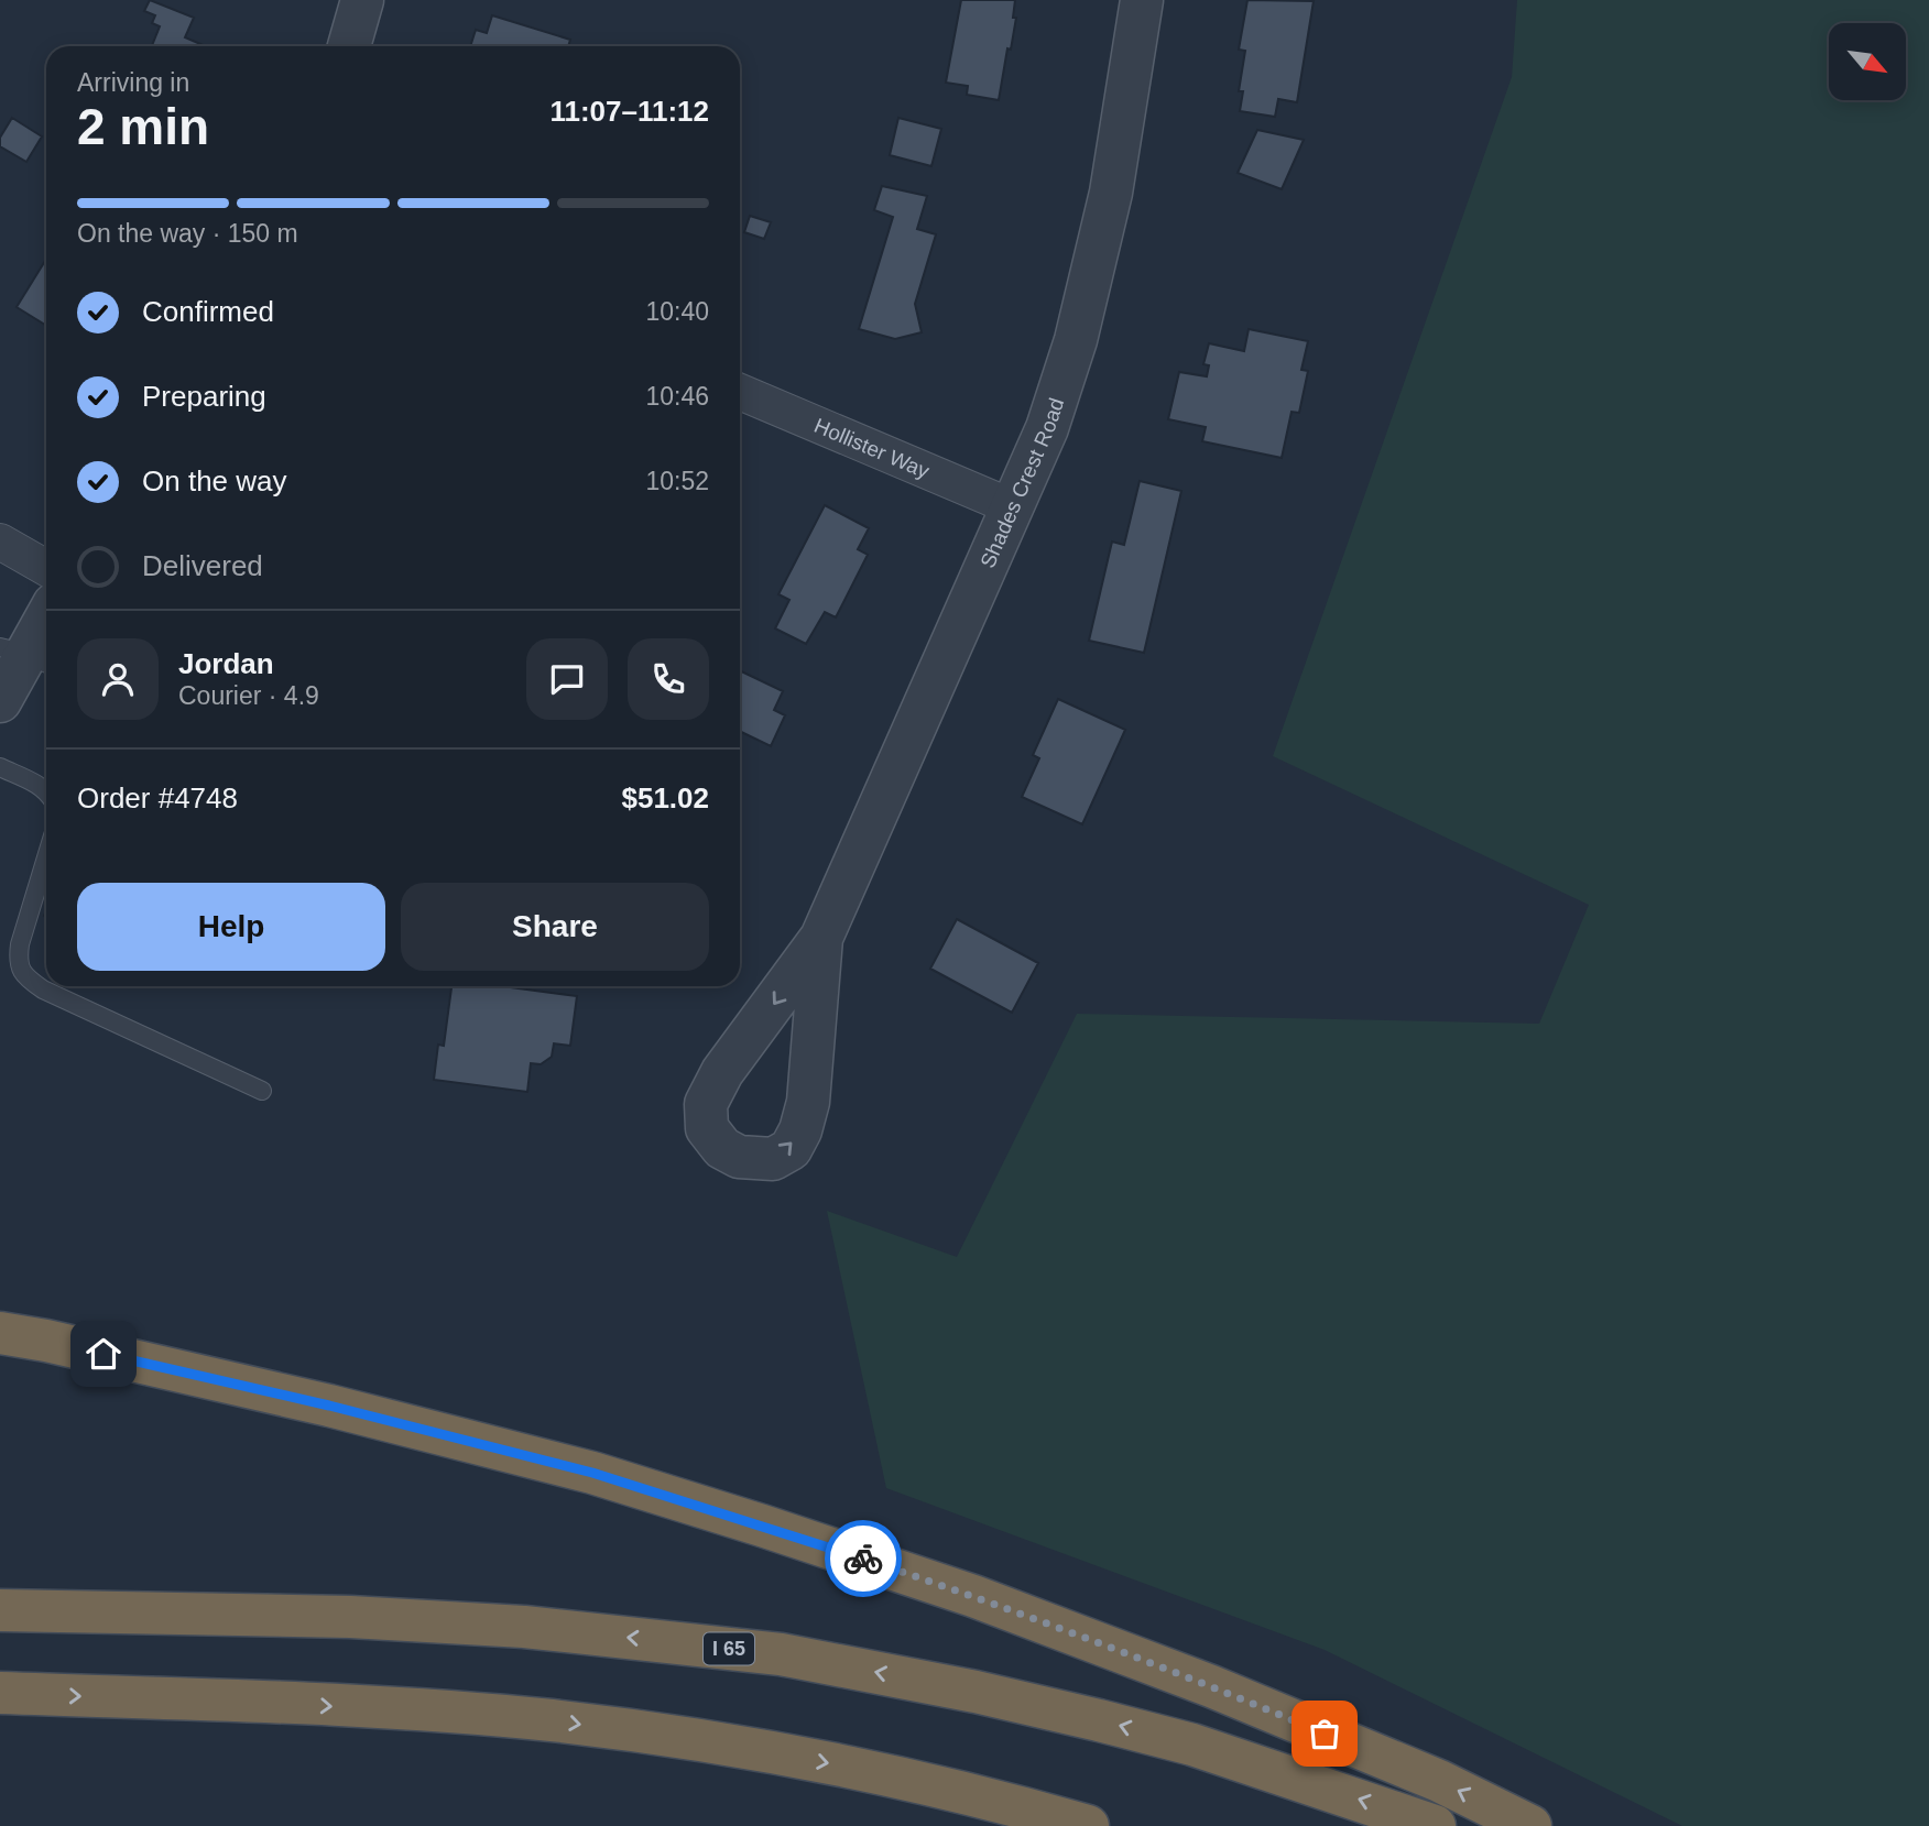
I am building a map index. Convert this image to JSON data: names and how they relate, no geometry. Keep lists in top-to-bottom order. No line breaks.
{"streets":{"highway":["I 65"],"street":["Hollister Way","Shades Crest Road"]},"crossings":[["Hollister Way","Shades Crest Road"]],"north":"bottom right","page":{"heading":["2 min","Arriving in","11:07–11:12"],"panel":["Jordan","Courier · 4.9","Order #4748","$51.02"],"bar":"On the way · 150 m","list":[["Confirmed","10:40"],["Preparing","10:46"],["On the way","10:52"],"Delivered"],"buttons":["Help","Share"]}}
